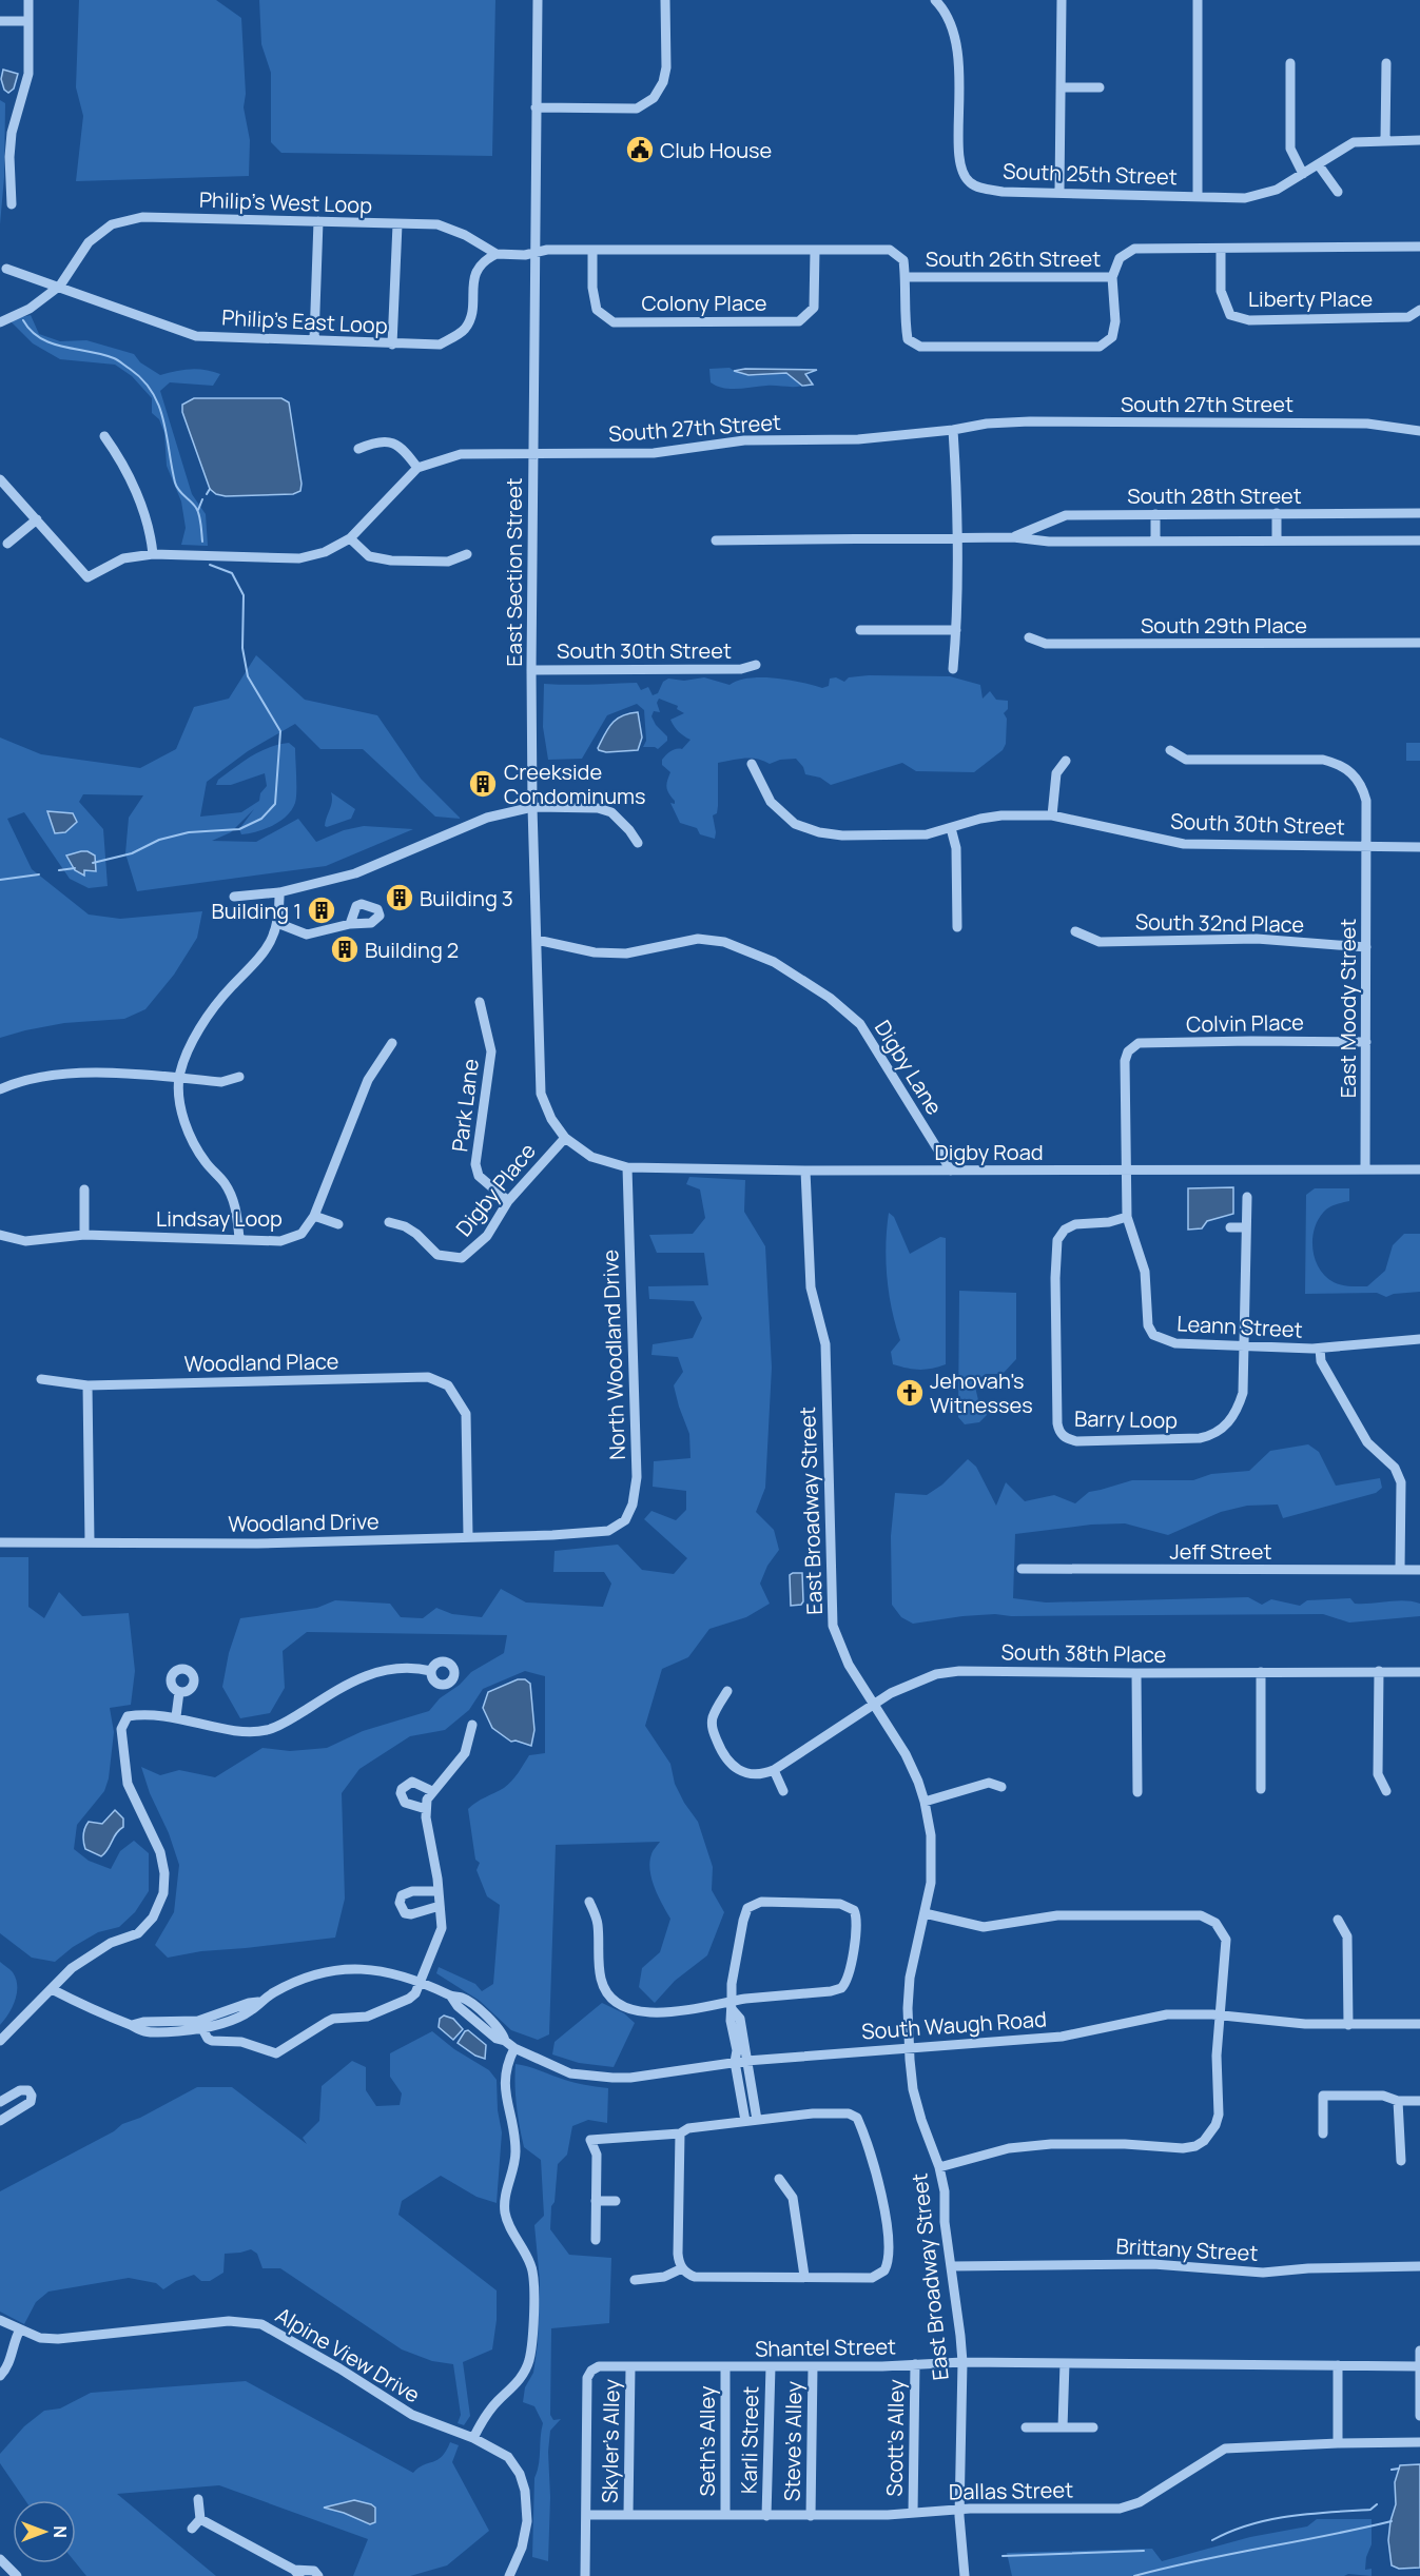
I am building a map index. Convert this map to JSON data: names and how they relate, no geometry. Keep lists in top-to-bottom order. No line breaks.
{"streets":{"street":["South 25th Street","Philip's West Loop","South 26th Street","Liberty Place","Colony Place","Philip's East Loop","South 27th Street","South 28th Street","East Section Street","South 29th Place","South 30th Street","South 32nd Place","East Moody Street","Colvin Place","Digby Lane","Park Lane","Digby Road","Digby Place","Lindsay Loop","Leann Street","North Woodland Drive","Woodland Place","Barry Loop","East Broadway Street","Woodland Drive","Jeff Street","South 38th Place","South Waugh Road","Brittany Street","Shantel Street","Alpine View Drive","Scott's Alley","Karli Street","Skyler's Alley","Seth's Alley","Steve's Alley","Dallas Street"]},"crossings":[["Philip's West Loop","Philip's East Loop"],["South 26th Street","Liberty Place"],["South 26th Street","Colony Place"],["South 26th Street","East Section Street"],["South 27th Street","East Section Street"],["East Section Street","South 30th Street"],["East Section Street","Digby Lane"],["East Section Street","Digby Road"],["East Section Street","Digby Place"],["South 30th Street","East Moody Street"],["South 32nd Place","East Moody Street"],["East Moody Street","Colvin Place"],["East Moody Street","Digby Road"],["Colvin Place","Leann Street"],["Digby Lane","Digby Road"],["Park Lane","Digby Place"],["Digby Road","Digby Place"],["Digby Road","Leann Street"],["Digby Road","North Woodland Drive"],["Digby Road","East Broadway Street"],["Leann Street","Barry Loop"],["North Woodland Drive","Woodland Drive"],["Woodland Place","Woodland Drive"],["East Broadway Street","South 38th Place"],["East Broadway Street","South Waugh Road"],["East Broadway Street","Brittany Street"],["East Broadway Street","Shantel Street"],["East Broadway Street","Dallas Street"],["Shantel Street","Scott's Alley"],["Shantel Street","Karli Street"],["Shantel Street","Skyler's Alley"],["Shantel Street","Seth's Alley"],["Shantel Street","Steve's Alley"],["Shantel Street","Dallas Street"],["Scott's Alley","Dallas Street"],["Karli Street","Dallas Street"],["Skyler's Alley","Dallas Street"],["Seth's Alley","Dallas Street"],["Steve's Alley","Dallas Street"]],"places":{"public building":["Club House"],"building":["Creekside Condominums","Building 3","Building 1","Building 2"],"church":["Jehovah's Witnesses"]},"north":"right"}
